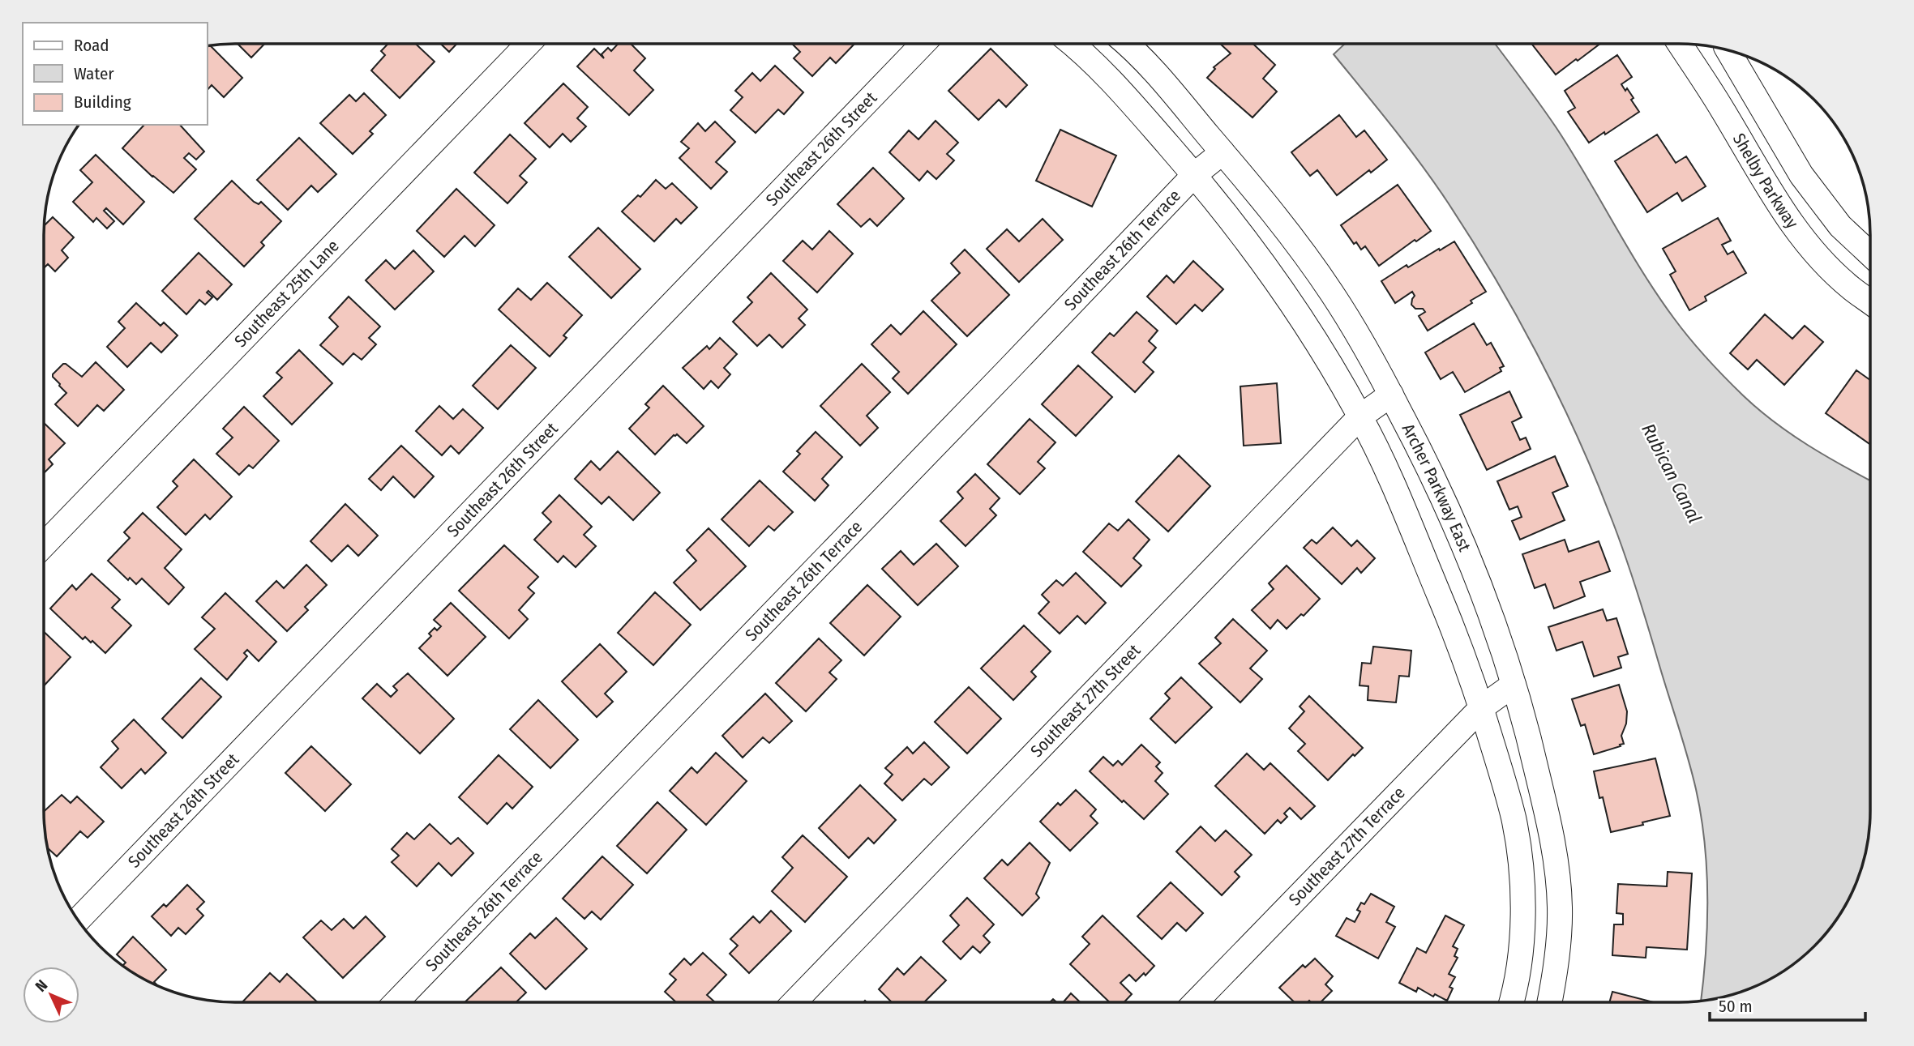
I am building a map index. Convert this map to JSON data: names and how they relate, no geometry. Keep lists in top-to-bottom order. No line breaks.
{"streets":{"street":["Southeast 26th Street","Shelby Parkway","Southeast 26th Terrace","Southeast 25th Lane","Archer Parkway East","Southeast 27th Street","Southeast 27th Terrace"]},"crossings":[["Southeast 26th Terrace","Archer Parkway East"],["Archer Parkway East","Southeast 27th Street"],["Archer Parkway East","Southeast 27th Terrace"]],"water":["Rubican Canal"],"legend":["Road","Water","Building"],"scale_bar":"50 m","north":"top left"}
